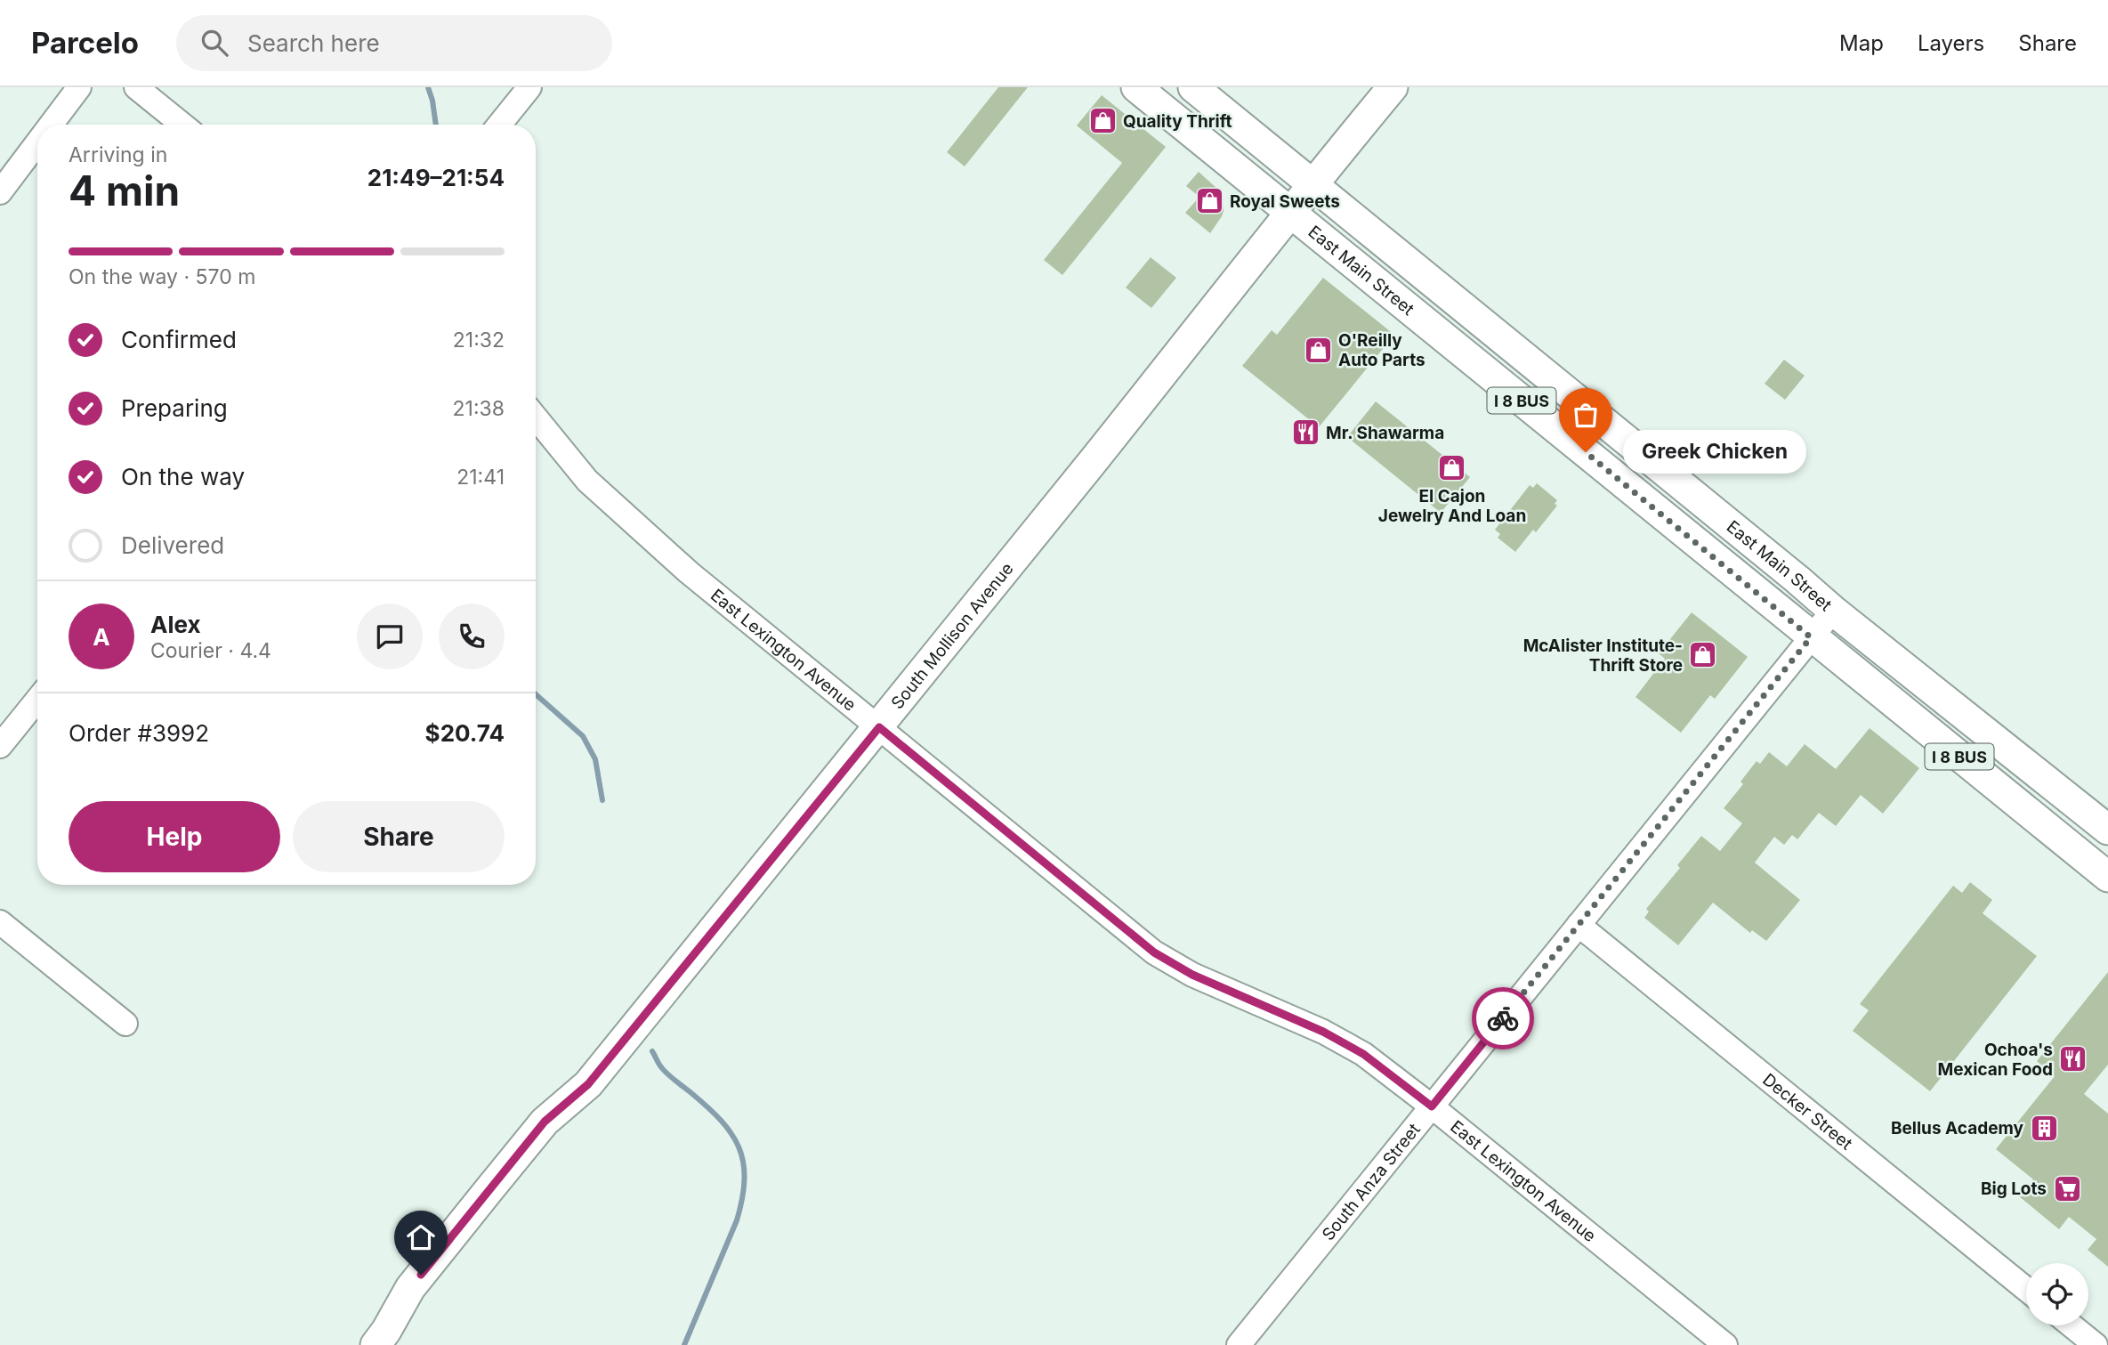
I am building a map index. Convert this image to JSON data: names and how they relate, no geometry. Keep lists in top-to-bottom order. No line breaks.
{"streets":{"main road":["East Main Street","I 8 BUS","South Mollison Avenue"],"street":["East Lexington Avenue","Decker Street","South Anza Street"]},"crossings":[["East Main Street","South Mollison Avenue"],["East Main Street","South Anza Street"],["South Mollison Avenue","East Lexington Avenue"],["East Lexington Avenue","South Anza Street"],["Decker Street","South Anza Street"]],"places":{"shop":["Quality Thrift","Royal Sweets","O'Reilly Auto Parts","El Cajon Jewelry And Loan","McAlister Institute- Thrift Store"],"restaurant":["Mr. Shawarma","Ochoa's Mexican Food"],"other":["Greek Chicken"],"building":["Bellus Academy"],"supermarket":["Big Lots"]},"page":{"header":"Parcelo","search":"Search here","nav":["Map","Layers","Share"],"heading":["4 min","Arriving in","21:49–21:54"],"panel":["Alex","Courier · 4.4","Order #3992","$20.74"],"bar":"On the way · 570 m","list":[["Confirmed","21:32"],["Preparing","21:38"],["On the way","21:41"],"Delivered"],"bubble":"Greek Chicken","round":"A","buttons":["Help","Share"]}}
